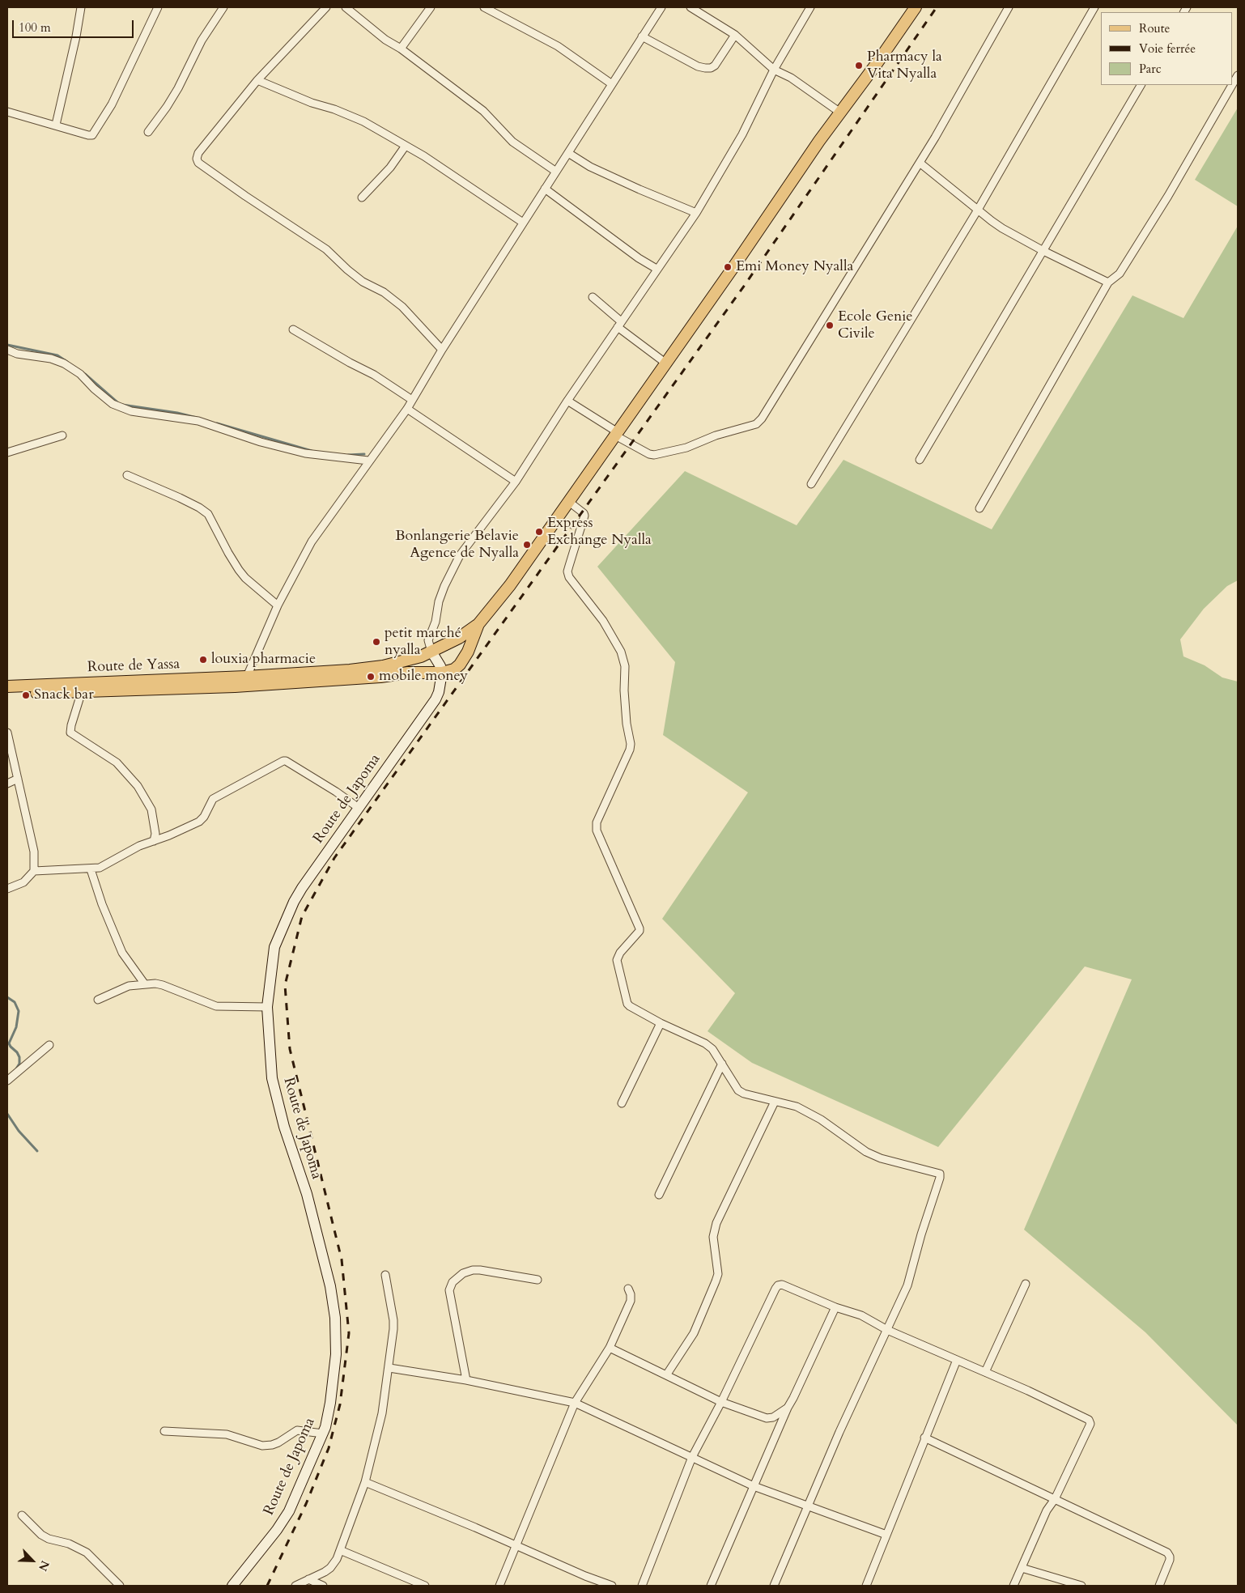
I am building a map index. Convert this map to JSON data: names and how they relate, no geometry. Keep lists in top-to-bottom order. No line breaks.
{"streets":{"main road":["Route de Yassa"],"street":["Route de Japoma"]},"places":["Pharmacy la Vita Nyalla","Emi Money Nyalla","Ecole Genie Civile","Express Exchange Nyalla","Bonlangerie Belavie Agence de Nyalla","petit marché nyalla","louxia pharmacie","mobile money","Snack bar"],"legend":["Route","Voie ferrée","Parc"],"scale_bar":"100 m","north":"bottom right"}
